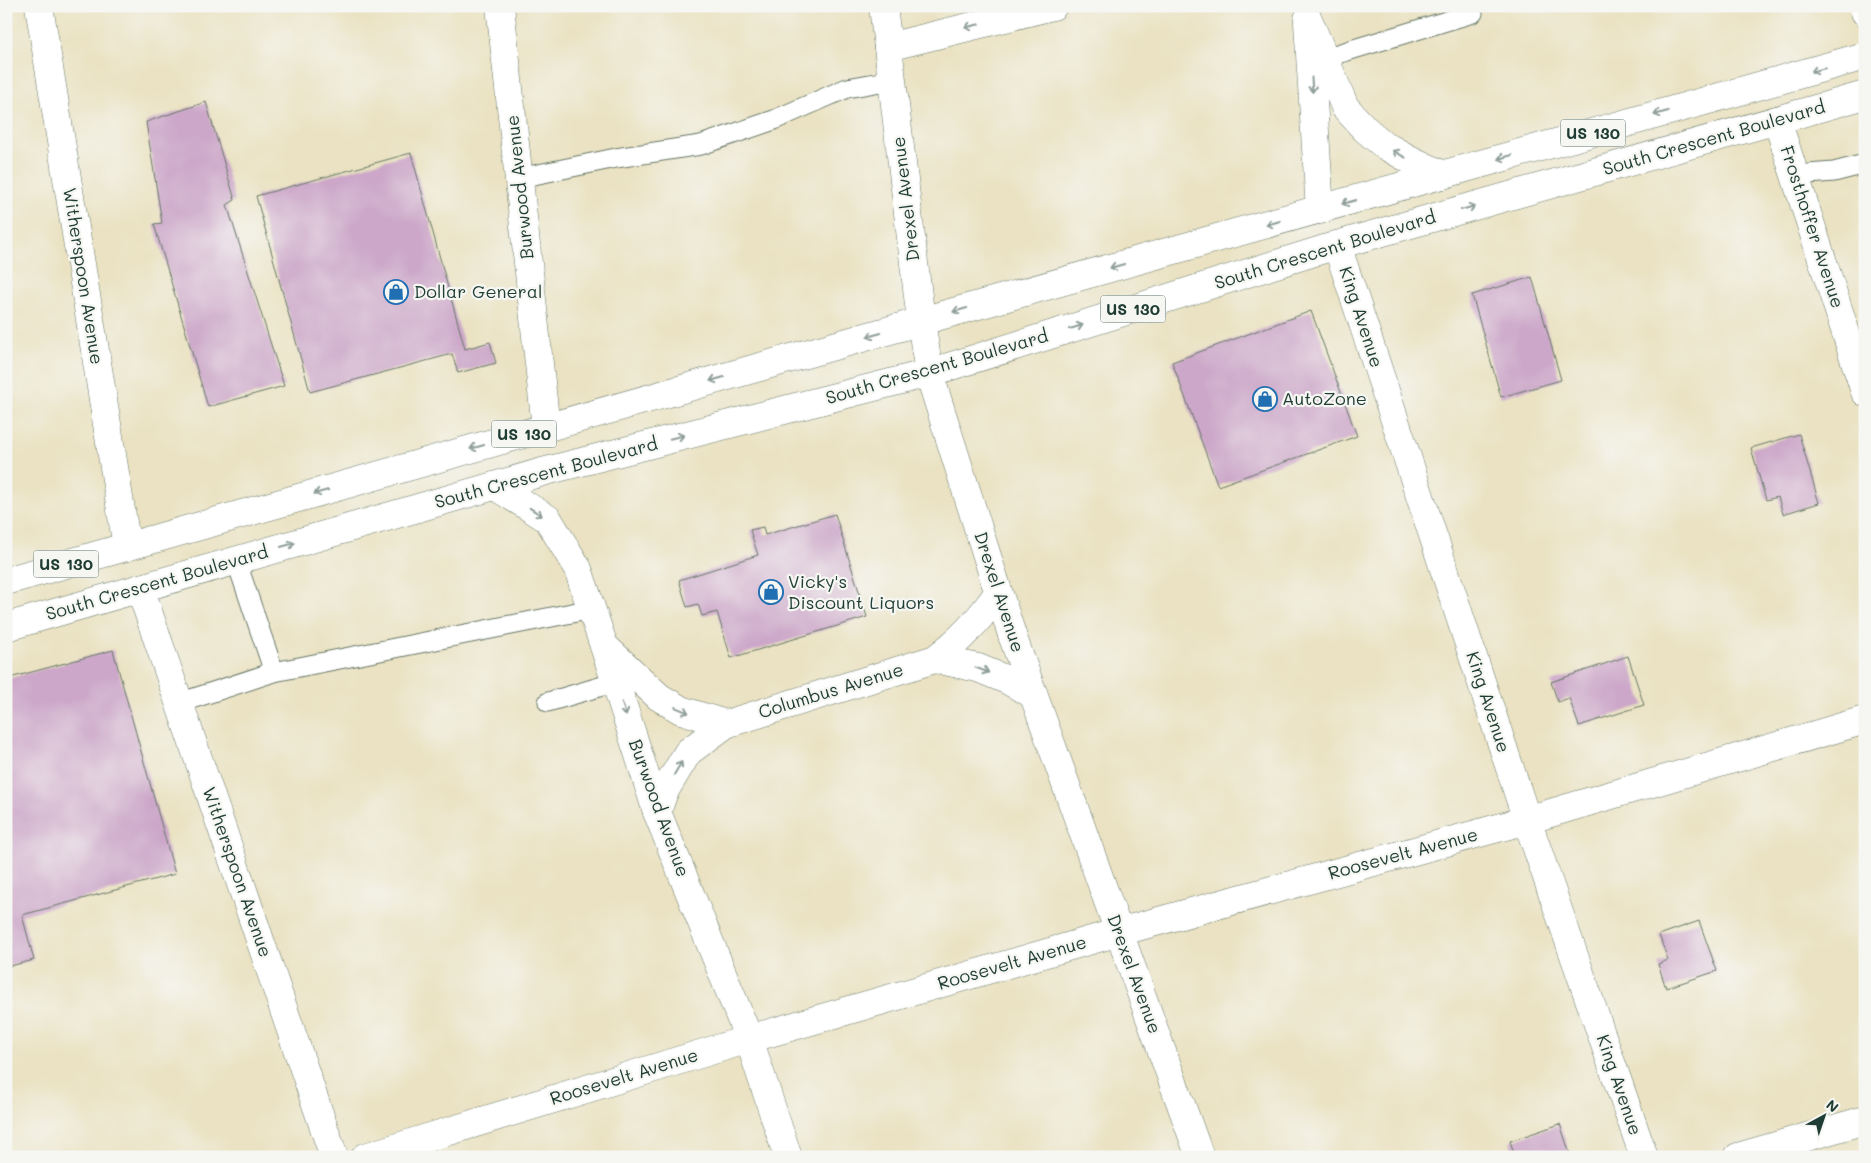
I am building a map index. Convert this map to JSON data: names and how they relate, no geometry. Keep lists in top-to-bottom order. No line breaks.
{"streets":{"main road":["US 130","South Crescent Boulevard","Burwood Avenue","Drexel Avenue","Frosthoffer Avenue","Witherspoon Avenue","King Avenue","Columbus Avenue","Roosevelt Avenue"]},"crossings":[["US 130","Burwood Avenue"],["US 130","Drexel Avenue"],["US 130","Witherspoon Avenue"],["South Crescent Boulevard","Burwood Avenue"],["South Crescent Boulevard","Drexel Avenue"],["South Crescent Boulevard","Frosthoffer Avenue"],["South Crescent Boulevard","Witherspoon Avenue"],["South Crescent Boulevard","King Avenue"],["Burwood Avenue","Columbus Avenue"],["Burwood Avenue","Roosevelt Avenue"],["Drexel Avenue","Columbus Avenue"],["Drexel Avenue","Roosevelt Avenue"],["King Avenue","Roosevelt Avenue"]],"places":{"shop":["Dollar General","AutoZone","Vicky's Discount Liquors"]},"north":"top right"}
